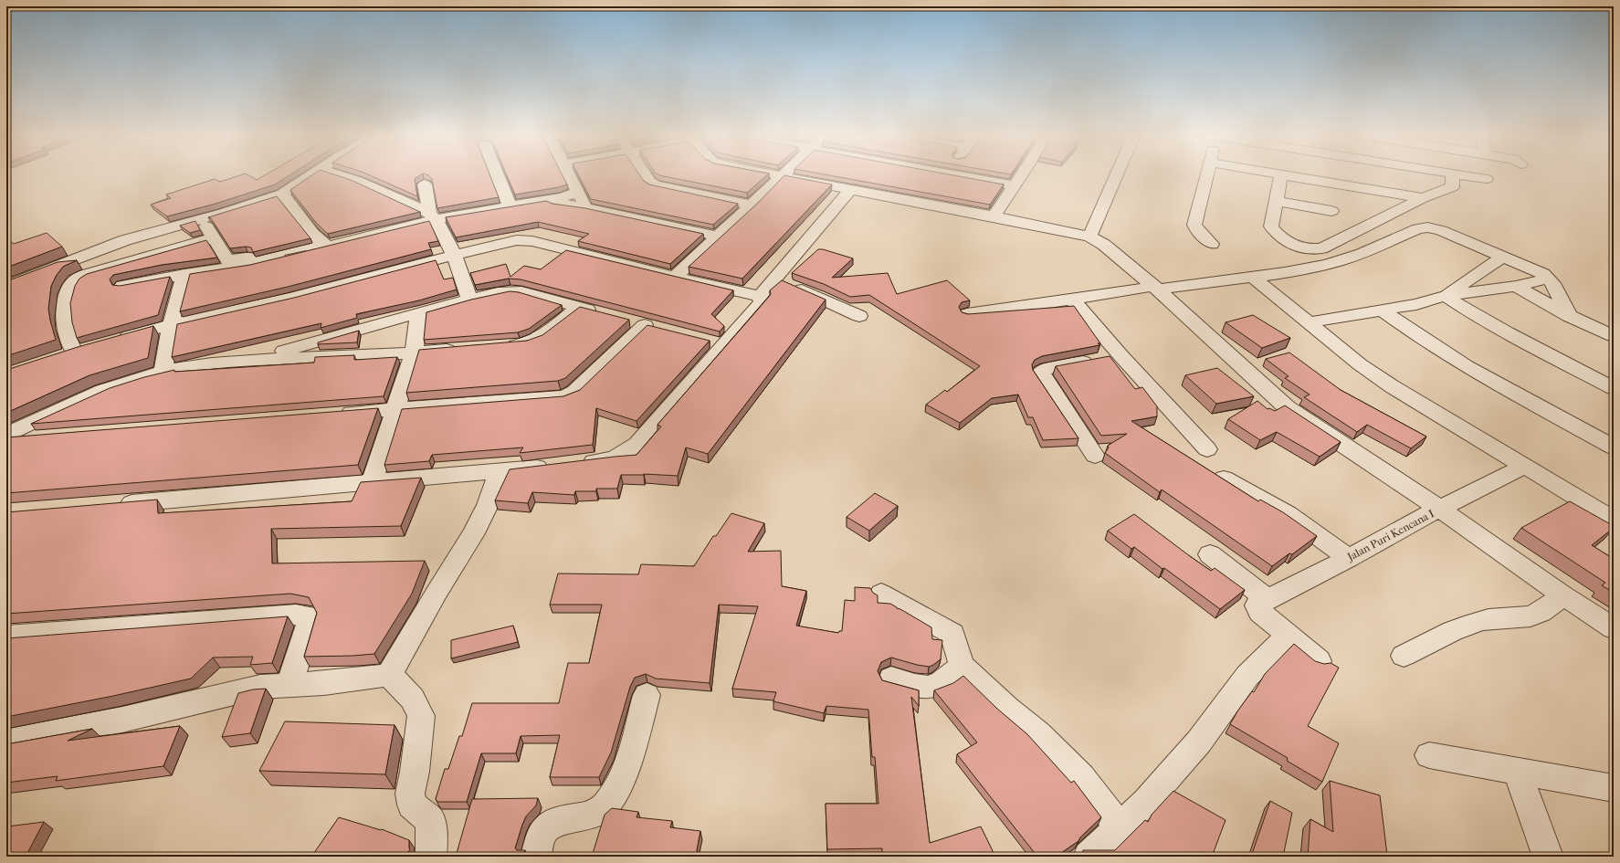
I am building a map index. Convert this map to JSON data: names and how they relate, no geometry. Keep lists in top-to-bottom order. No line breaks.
{"streets":{"street":["Jalan Puri Kencana I"]}}
